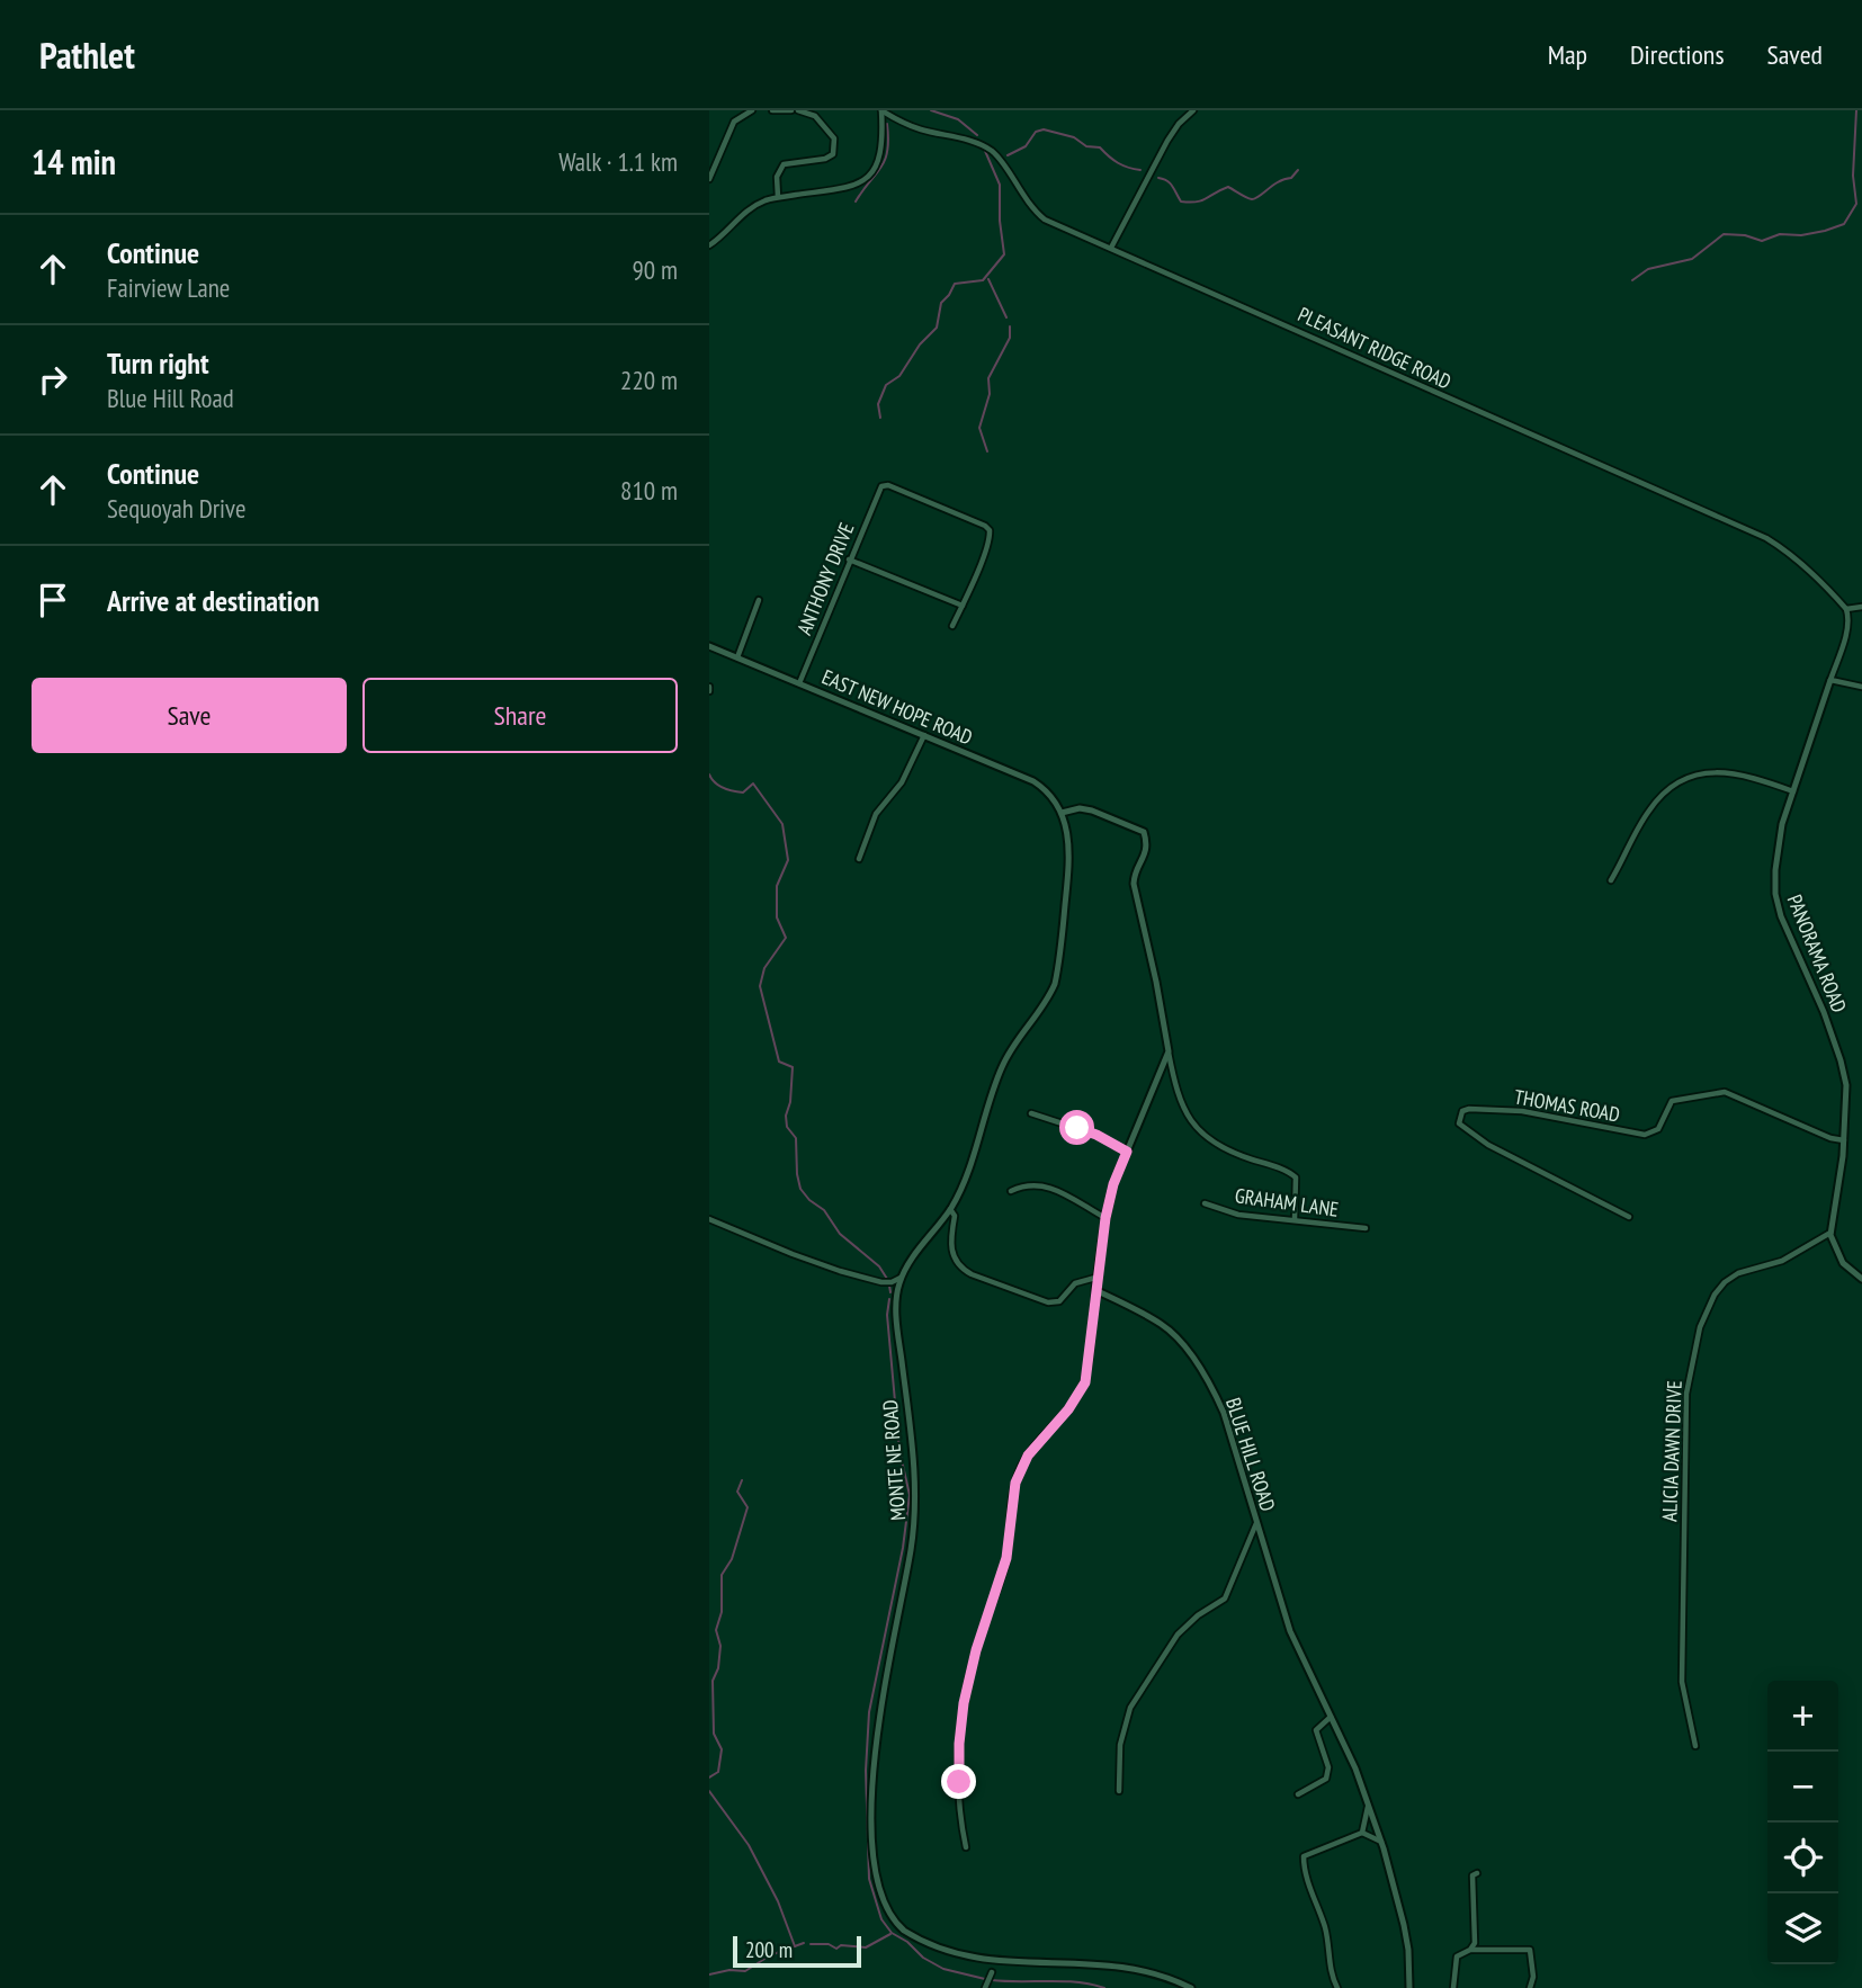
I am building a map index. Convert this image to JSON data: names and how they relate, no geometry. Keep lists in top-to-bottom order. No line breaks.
{"streets":{"street":["PLEASANT RIDGE ROAD","ANTHONY DRIVE","EAST NEW HOPE ROAD","PANORAMA ROAD","THOMAS ROAD","GRAHAM LANE","ALICIA DAWN DRIVE","BLUE HILL ROAD","MONTE NE ROAD"]},"crossings":[["ANTHONY DRIVE","EAST NEW HOPE ROAD"],["EAST NEW HOPE ROAD","MONTE NE ROAD"],["PANORAMA ROAD","THOMAS ROAD"],["PANORAMA ROAD","ALICIA DAWN DRIVE"]],"scale_bar":"200 m","page":{"header":"Pathlet","nav":["Map","Directions","Saved"],"heading":["14 min","Walk · 1.1 km"],"list":[["Continue","Fairview Lane","90 m"],["Turn right","Blue Hill Road","220 m"],["Continue","Sequoyah Drive","810 m"],"Arrive at destination"],"buttons":["Save","Share"],"map_buttons":["+","−"],"scale":"200 m"}}
